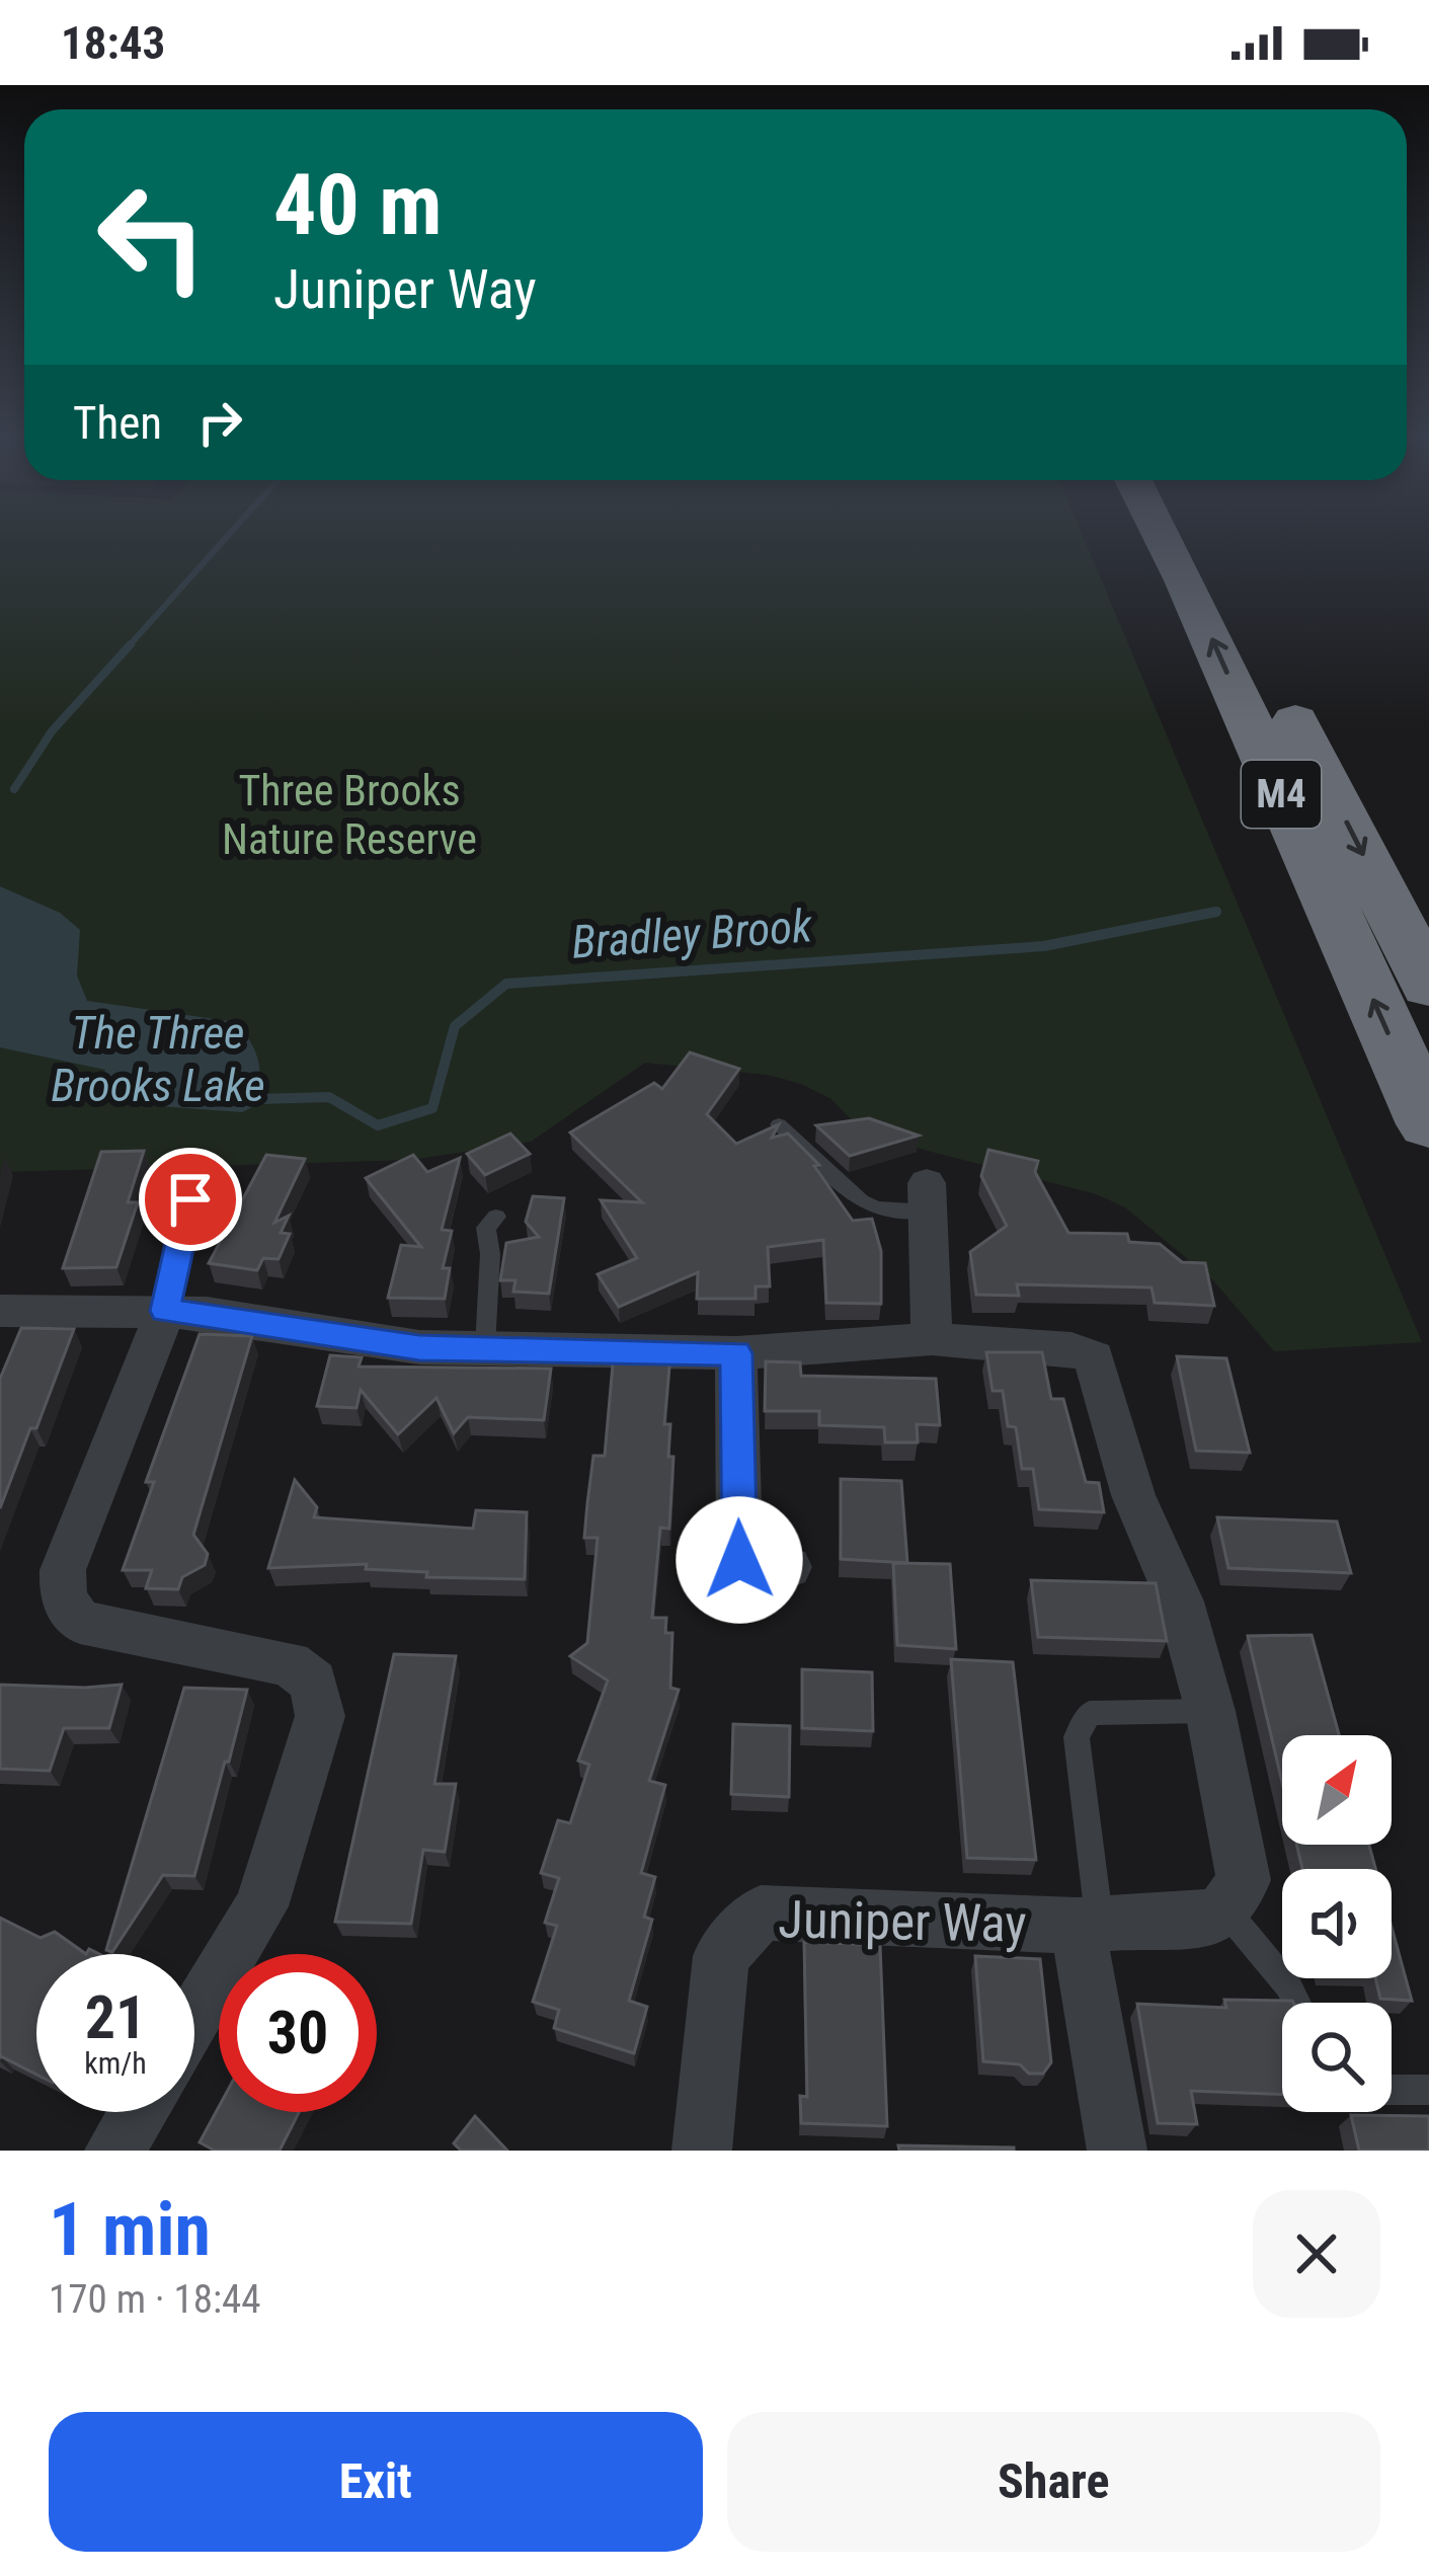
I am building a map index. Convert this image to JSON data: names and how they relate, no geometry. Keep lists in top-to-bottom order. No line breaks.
{"streets":{"highway":["M4"],"street":["Juniper Way"]},"water":["Bradley Brook","The Three Brooks Lake"],"parks":["Three Brooks Nature Reserve"],"north":"top right","page":{"status":"18:43","turn":["40 m","Juniper Way"],"then":"Then","speed":"21 km/h","limit":"30","heading":["1 min","170 m · 18:44"],"buttons":["Exit","Share"]}}
